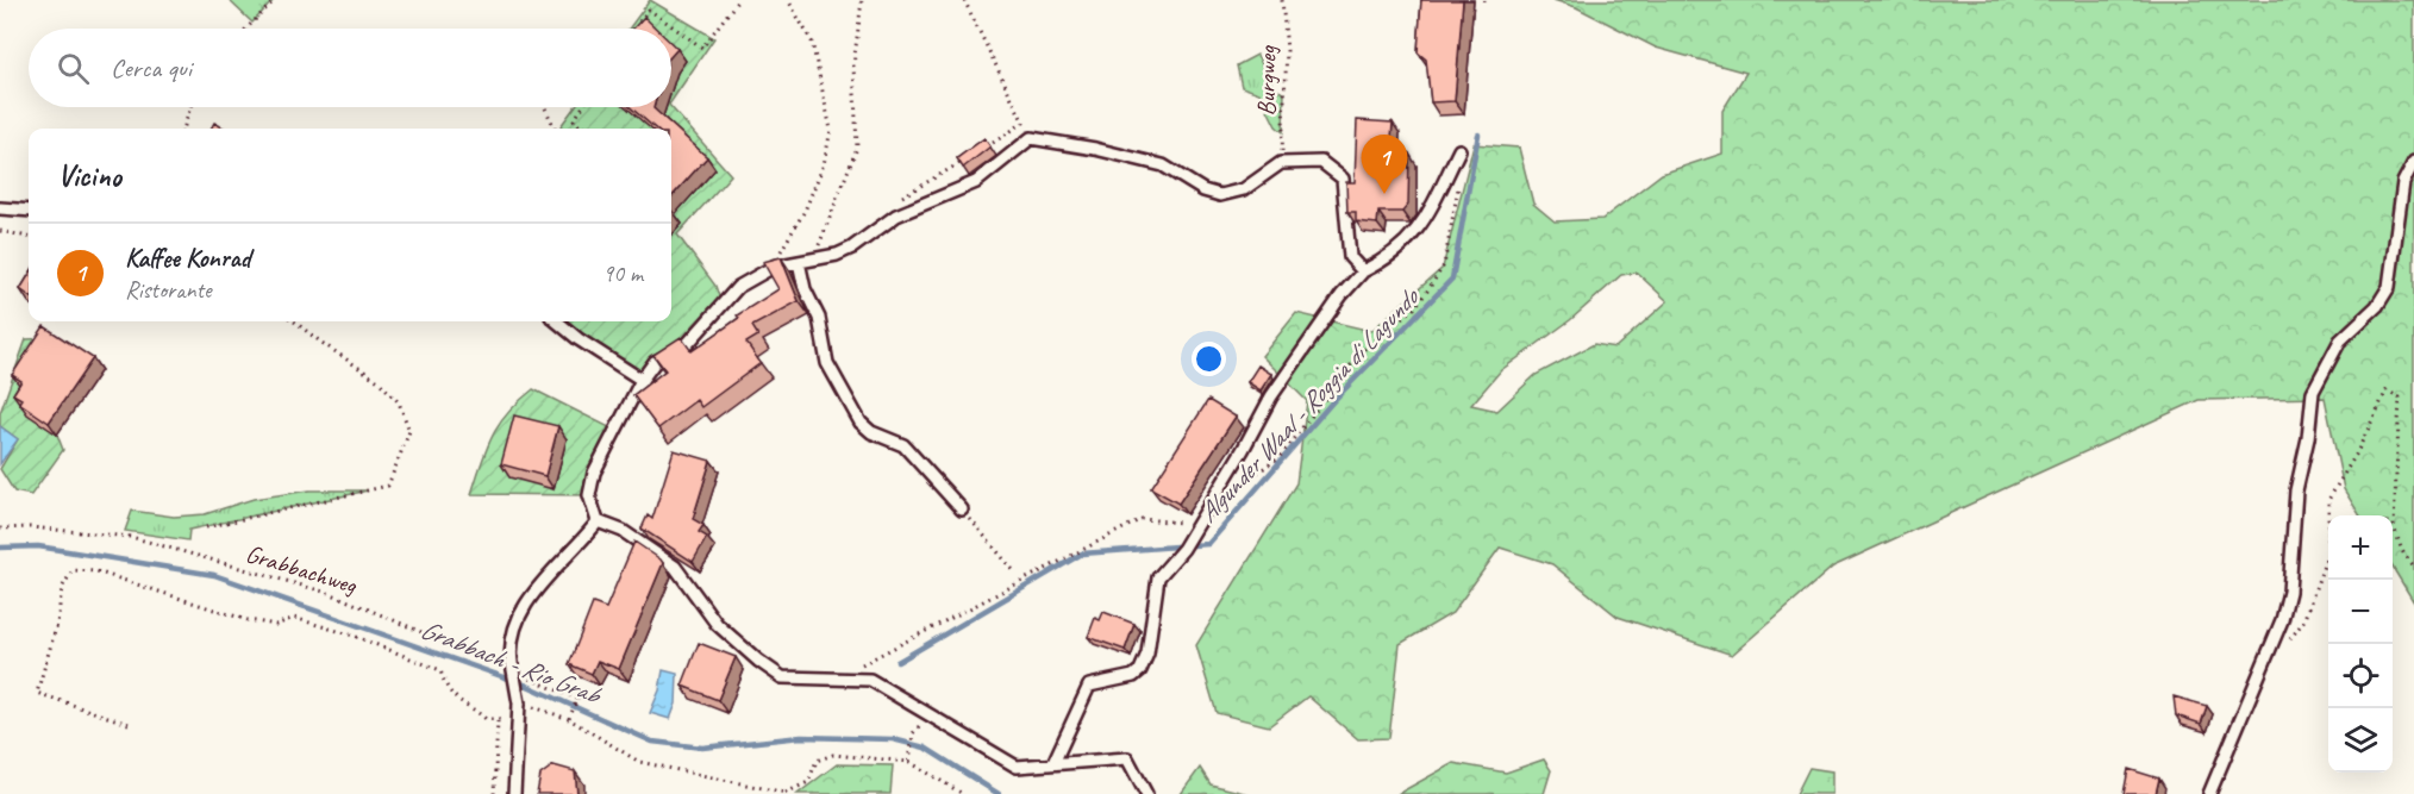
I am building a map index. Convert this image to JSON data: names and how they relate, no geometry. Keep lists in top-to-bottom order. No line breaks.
{"streets":{"path":["Burgweg","Grabbachweg"]},"water":["Algunder Waal - Roggia di Lagundo","Grabbach - Rio Grab"],"page":{"search":"Cerca qui","heading":"Vicino","pins":"1","list":[{"mark":"1","name":"Kaffee Konrad","note":"Ristorante","value":"90 m"}],"map_buttons":["+","−"]}}
